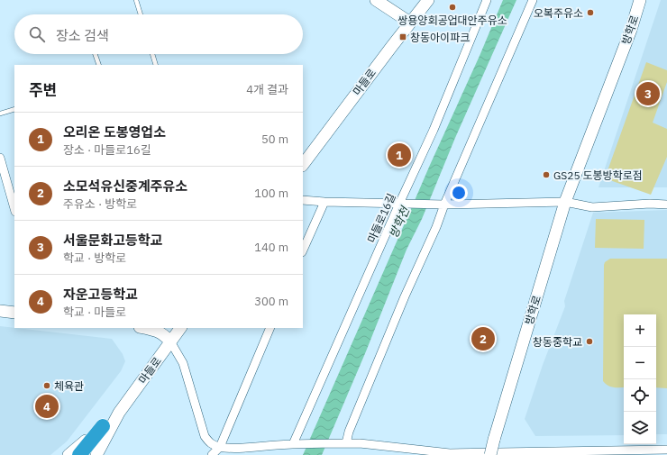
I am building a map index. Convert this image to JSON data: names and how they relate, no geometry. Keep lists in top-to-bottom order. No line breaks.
{"streets":{"main road":["방학로","마들로"],"street":["마들로16길"]},"water":["방학천"],"places":{"other":["쌍용양회공업대안주유소","오복주유소","GS25 도봉방학로점","창동중학교","체육관"],"transit":["창동아이파크"]},"page":{"search":"장소 검색","heading":["주변","4개 결과"],"pins":["3","1","2","4"],"list":[{"mark":"1","name":"오리온 도봉영업소","note":"장소 · 마들로16길","value":"50 m"},{"mark":"2","name":"소모석유신중계주유소","note":"주유소 · 방학로","value":"100 m"},{"mark":"3","name":"서울문화고등학교","note":"학교 · 방학로","value":"140 m"},{"mark":"4","name":"자운고등학교","note":"학교 · 마들로","value":"300 m"}],"map_buttons":["+","−"]}}
